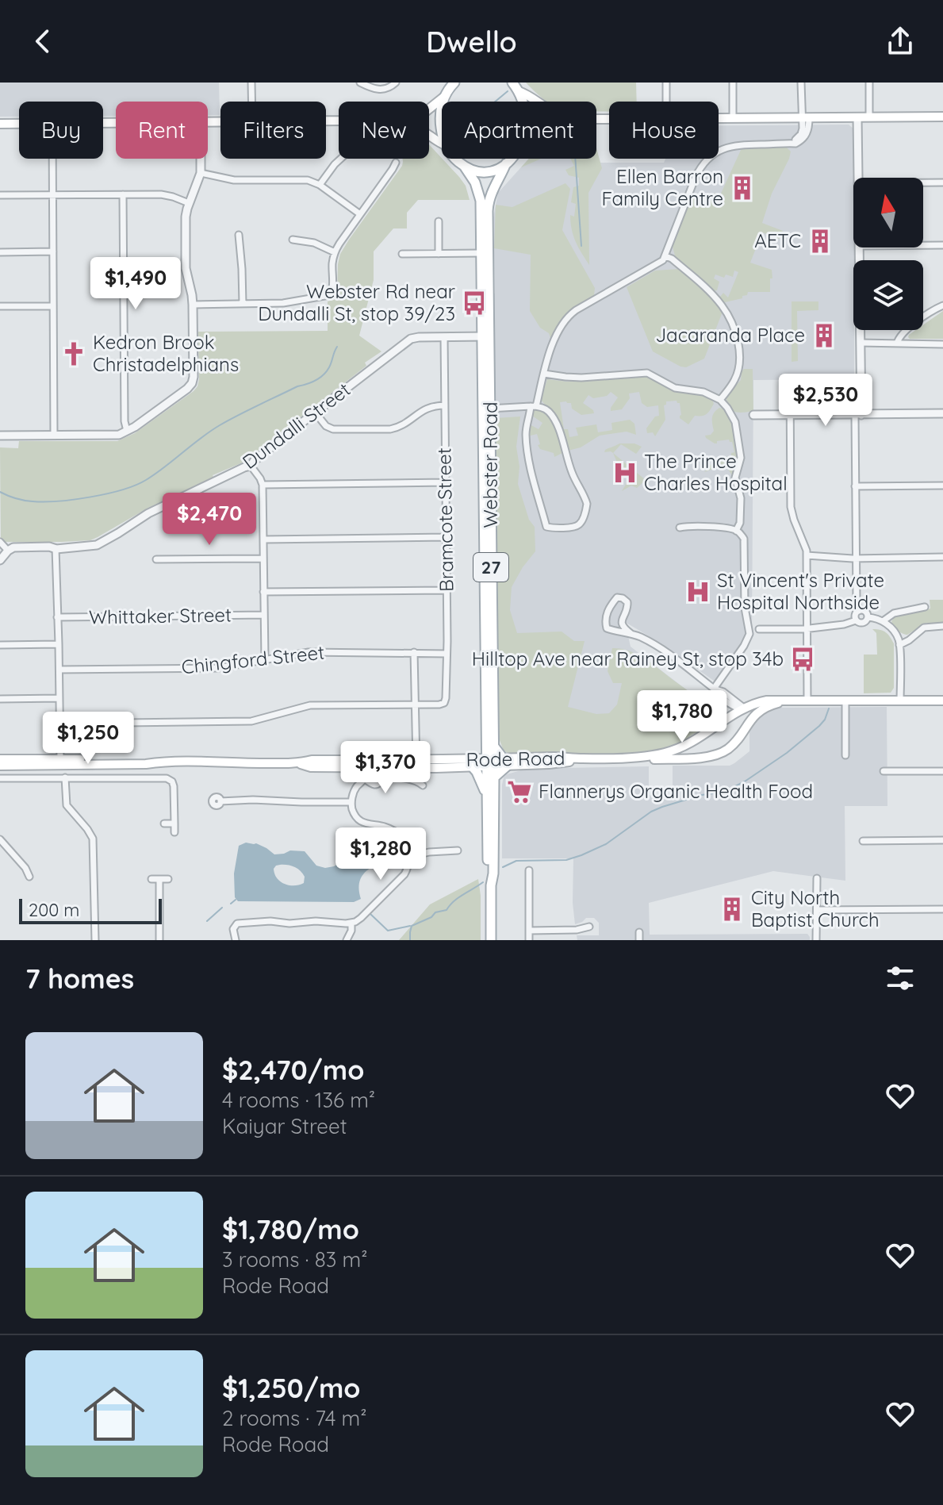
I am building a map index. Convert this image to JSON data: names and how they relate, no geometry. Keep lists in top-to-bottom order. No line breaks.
{"streets":{"main road":["Webster Road","27","Rode Road"],"street":["Dundalli Street","Bramcote Street","Whittaker Street","Chingford Street"]},"crossings":[["Dundalli Street","Webster Road"],["Dundalli Street","Bramcote Street"],["Webster Road","27"],["Webster Road","Rode Road"],["Bramcote Street","Chingford Street"]],"places":{"building":["Ellen Barron Family Centre","AETC","Jacaranda Place","City North Baptist Church"],"bus stop":["Webster Rd near Dundalli St, stop 39/23","Hilltop Ave near Rainey St, stop 34b"],"church":["Kedron Brook Christadelphians"],"hospital":["The Prince Charles Hospital","St Vincent's Private Hospital Northside"],"supermarket":["Flannerys Organic Health Food"]},"scale_bar":"200 m","north":"top","page":{"header":"Dwello","chip":["Buy","Rent","Filters","New","Apartment","House"],"price":["$1,490","$2,530","$2,470","$1,780","$1,250","$1,370","$1,280"],"scale":"200 m","heading":"7 homes","list":[{"name":"$2,470/mo","note":"4 rooms · 136 m² · Kaiyar Street"},{"name":"$1,780/mo","note":"3 rooms · 83 m² · Rode Road"},{"name":"$1,250/mo","note":"2 rooms · 74 m² · Rode Road"}]}}
